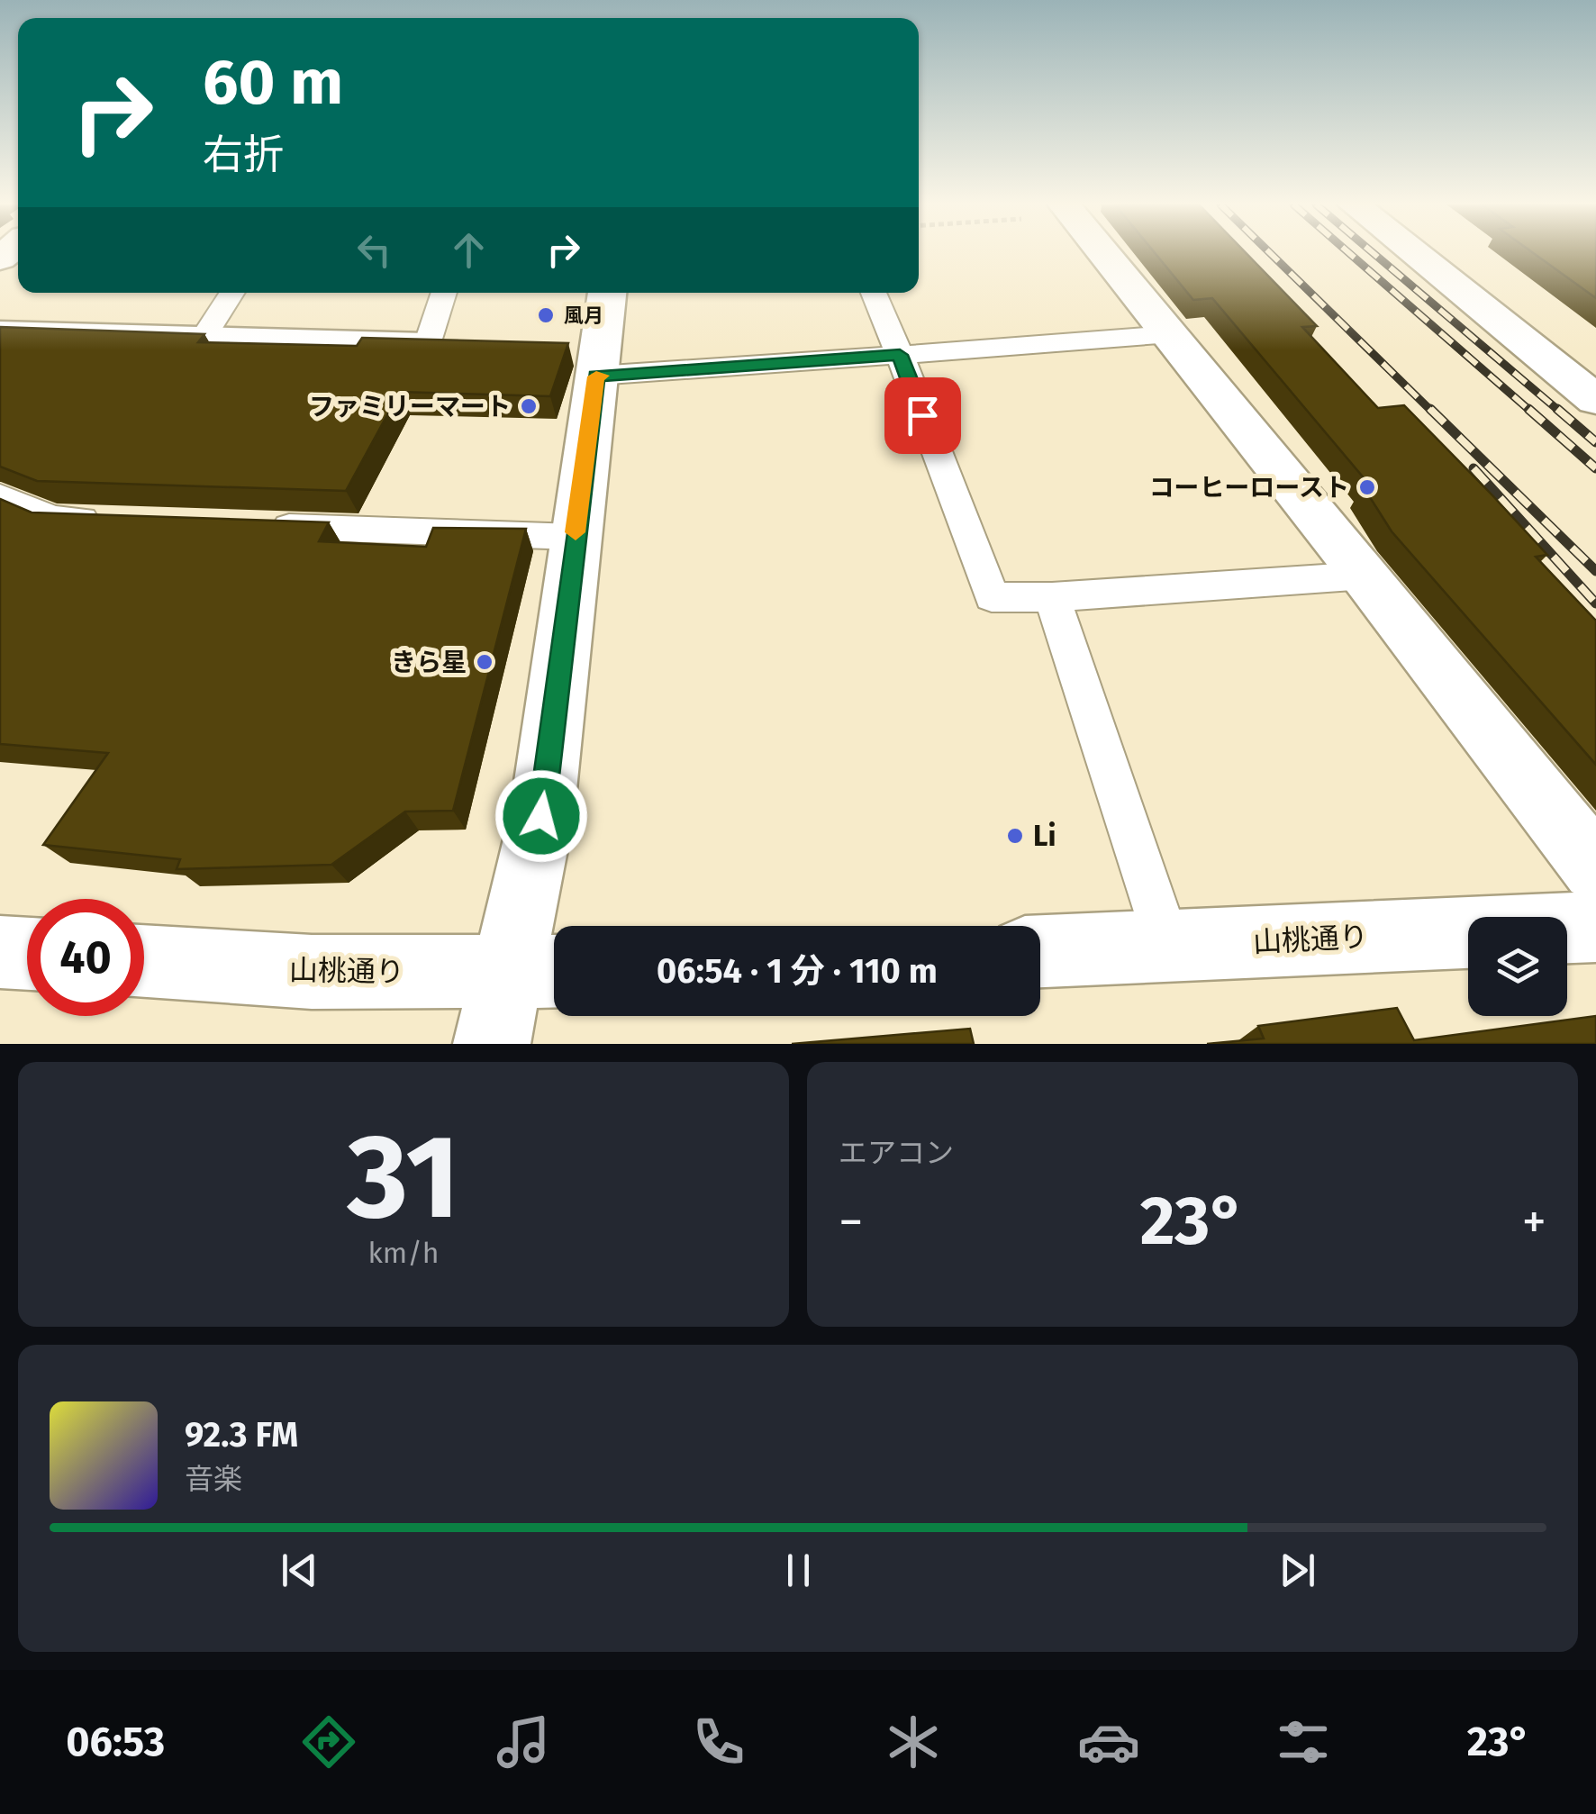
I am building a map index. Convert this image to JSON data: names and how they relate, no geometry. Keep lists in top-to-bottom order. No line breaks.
{"streets":{"street":["山桃通り"]},"places":["風月","ファミリーマート","コーヒーロースト","きら星","Li"],"page":{"turn":["60 m","右折"],"limit":"40","trip":"06:54 · 1 分 · 110 m","tile":[["31","km/h"],"エアコン"],"heat":["−","23°","+"],"song":["92.3 FM","音楽"],"tabs":["06:53","23°"]}}
